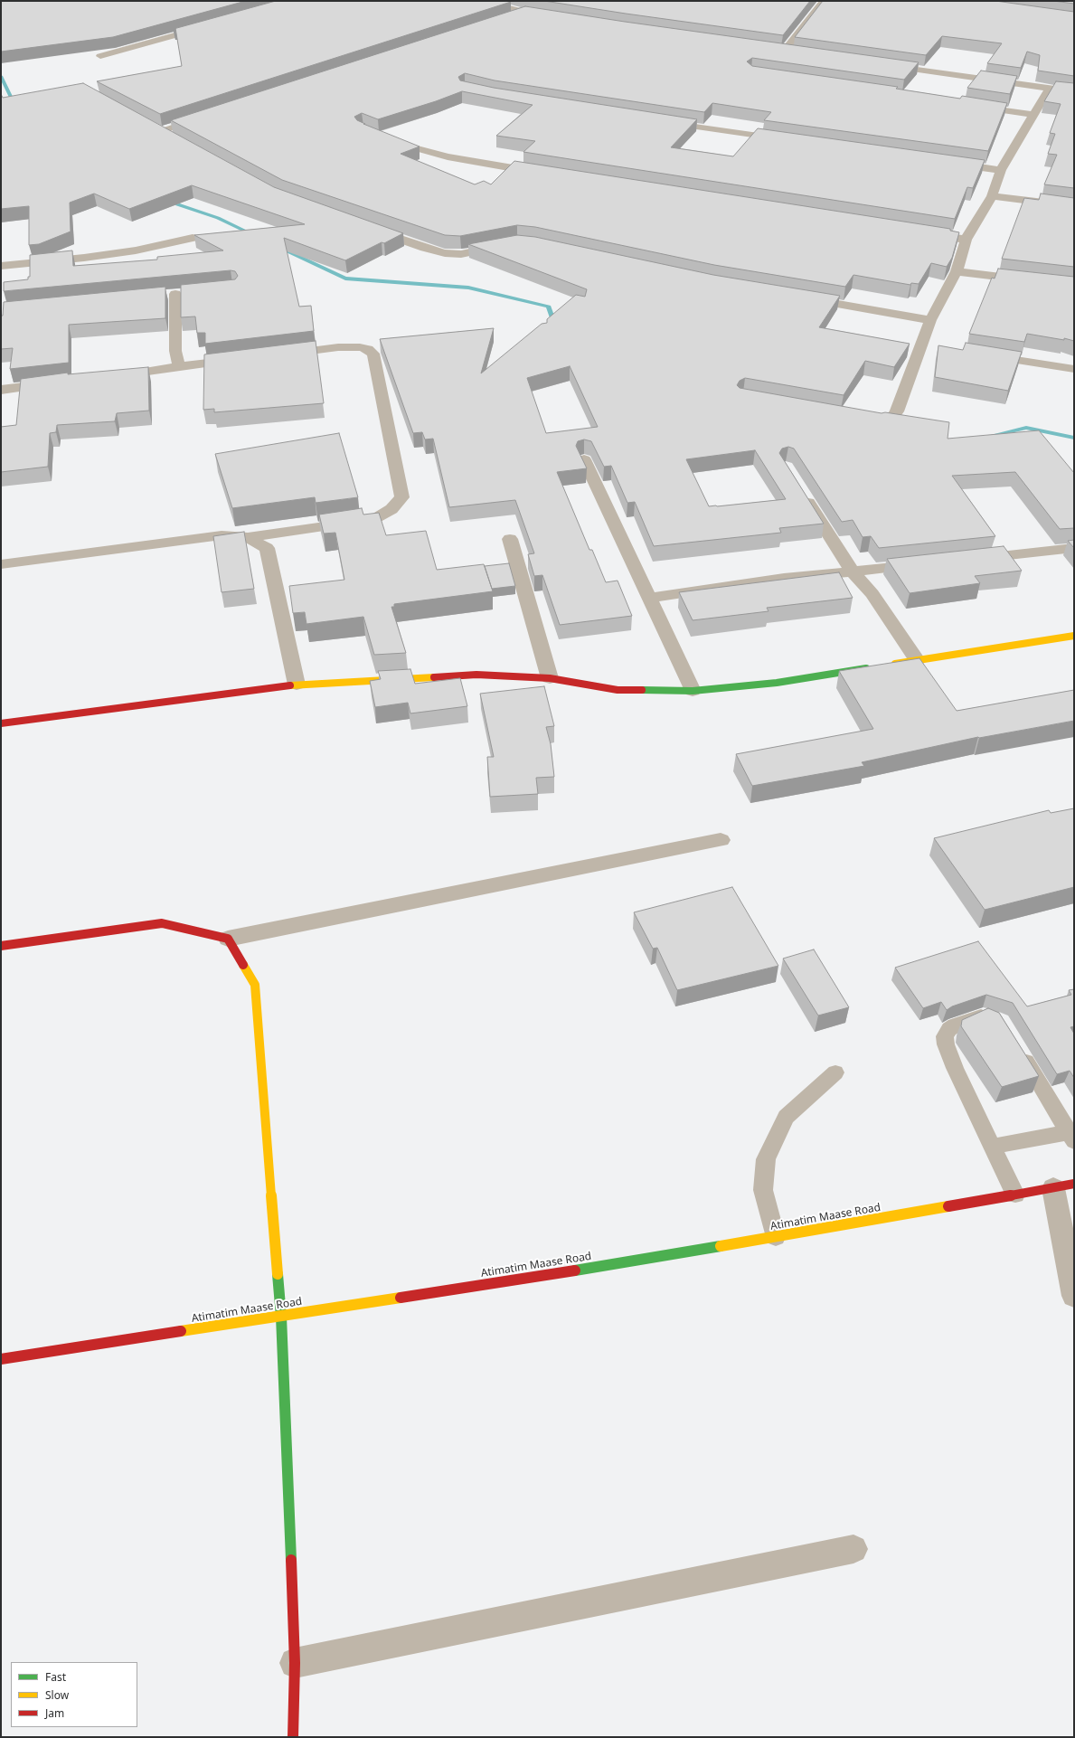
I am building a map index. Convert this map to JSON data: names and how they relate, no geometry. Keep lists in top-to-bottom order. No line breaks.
{"streets":{"street":["Atimatim Maase Road"]},"legend":["Fast","Slow","Jam"]}
